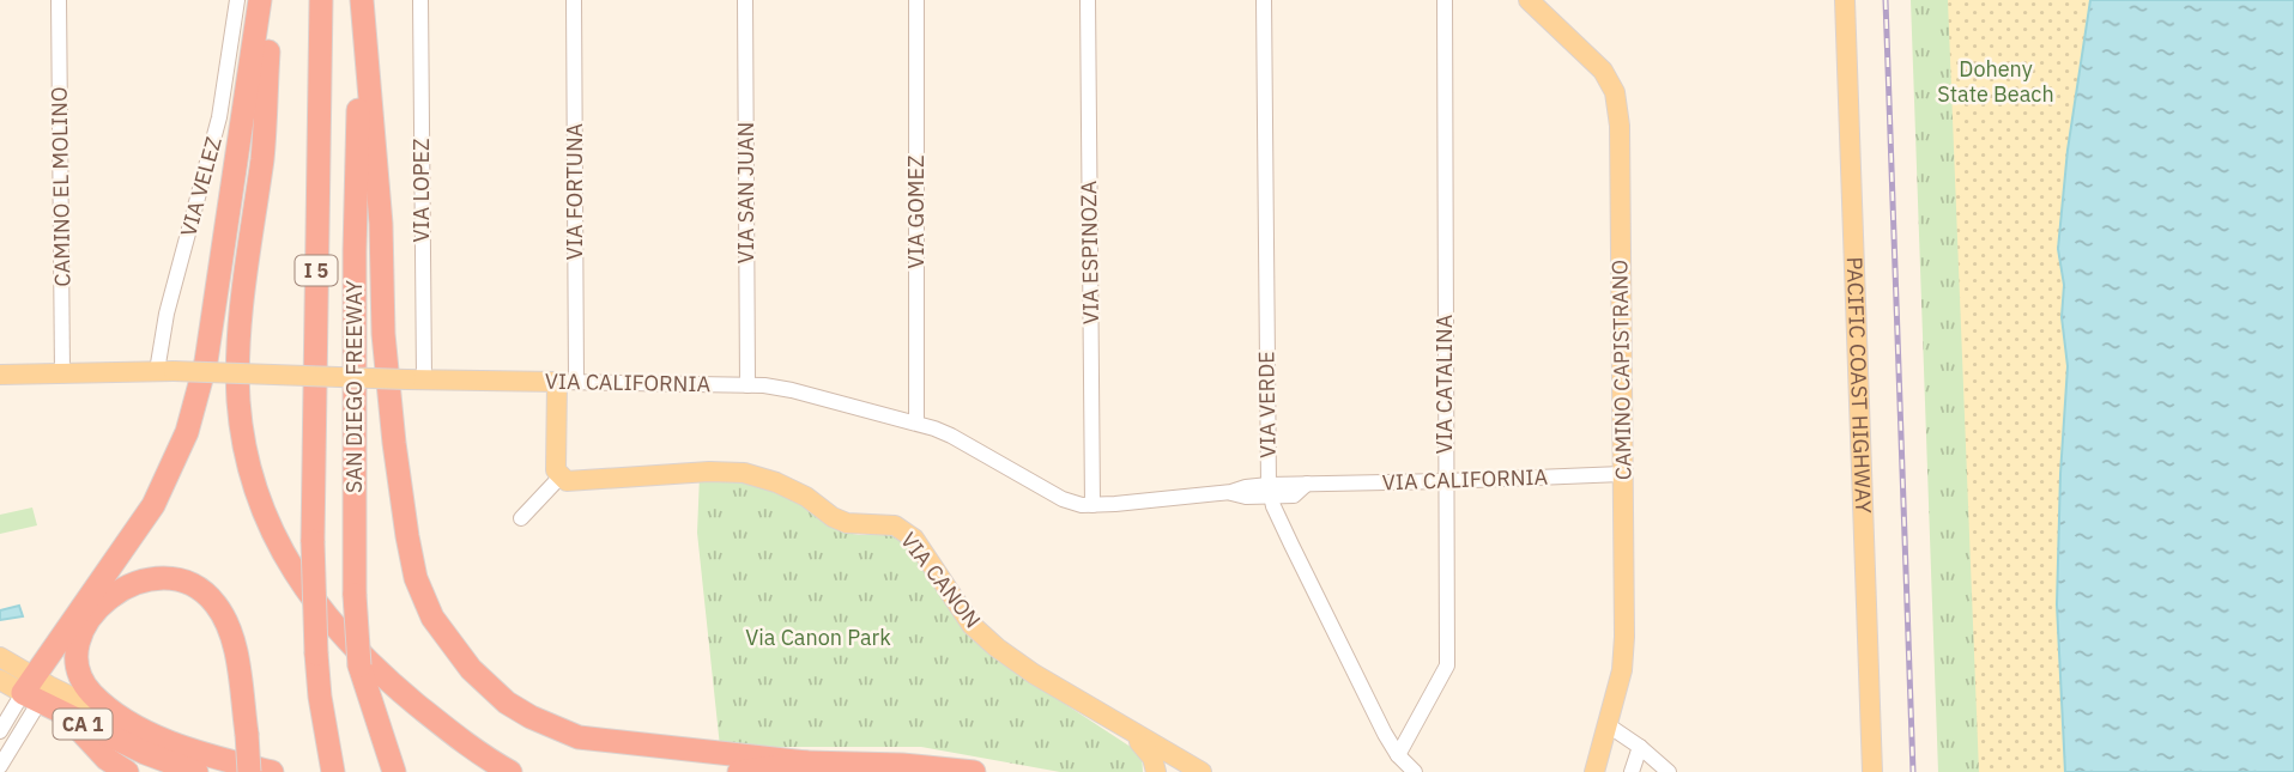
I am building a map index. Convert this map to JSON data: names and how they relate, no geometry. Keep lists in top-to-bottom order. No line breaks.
{"streets":{"highway":["I 5","SAN DIEGO FREEWAY","CA 1"],"main road":["CAMINO CAPISTRANO","VIA CALIFORNIA","PACIFIC COAST HIGHWAY","VIA CANON"],"street":["CAMINO EL MOLINO","VIA VELEZ","VIA LOPEZ","VIA FORTUNA","VIA SAN JUAN","VIA GOMEZ","VIA ESPINOZA","VIA CATALINA","VIA VERDE"]},"crossings":[["CAMINO EL MOLINO","VIA CALIFORNIA"],["VIA VELEZ","VIA CALIFORNIA"],["VIA LOPEZ","VIA CALIFORNIA"],["VIA FORTUNA","VIA CALIFORNIA"],["VIA SAN JUAN","VIA CALIFORNIA"],["VIA GOMEZ","VIA CALIFORNIA"],["VIA ESPINOZA","VIA CALIFORNIA"],["CAMINO CAPISTRANO","VIA CALIFORNIA"],["VIA CALIFORNIA","VIA CATALINA"],["VIA CALIFORNIA","VIA VERDE"],["VIA CATALINA","VIA VERDE"]],"parks":["Doheny State Beach","Via Canon Park"]}
